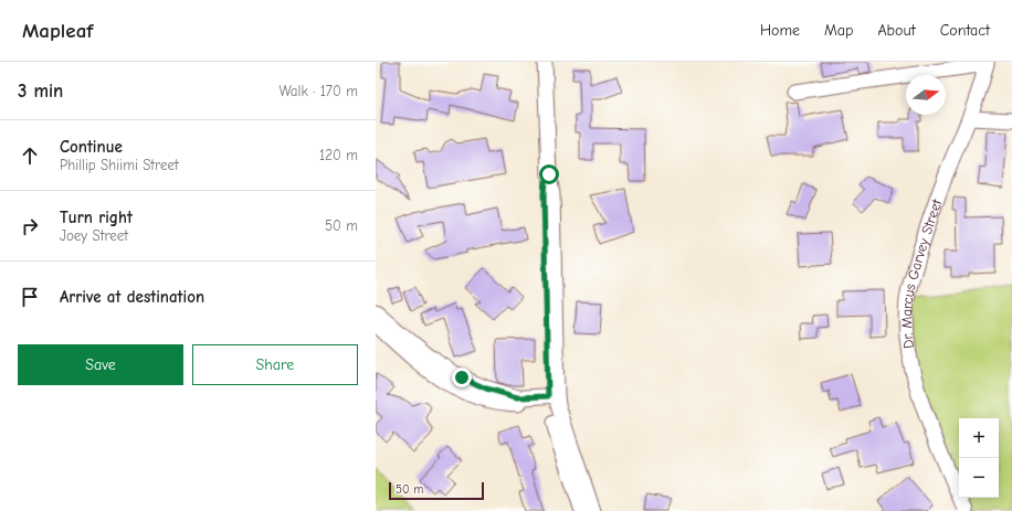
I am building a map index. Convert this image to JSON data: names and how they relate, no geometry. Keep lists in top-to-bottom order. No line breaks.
{"streets":{"street":["Dr. Marcus Garvey Street"]},"scale_bar":"50 m","north":"right","page":{"header":"Mapleaf","nav":["Home","Map","About","Contact"],"heading":["3 min","Walk · 170 m"],"list":[["Continue","Phillip Shiimi Street","120 m"],["Turn right","Joey Street","50 m"],"Arrive at destination"],"buttons":["Save","Share"],"map_buttons":["+","−"],"scale":"50 m"}}
